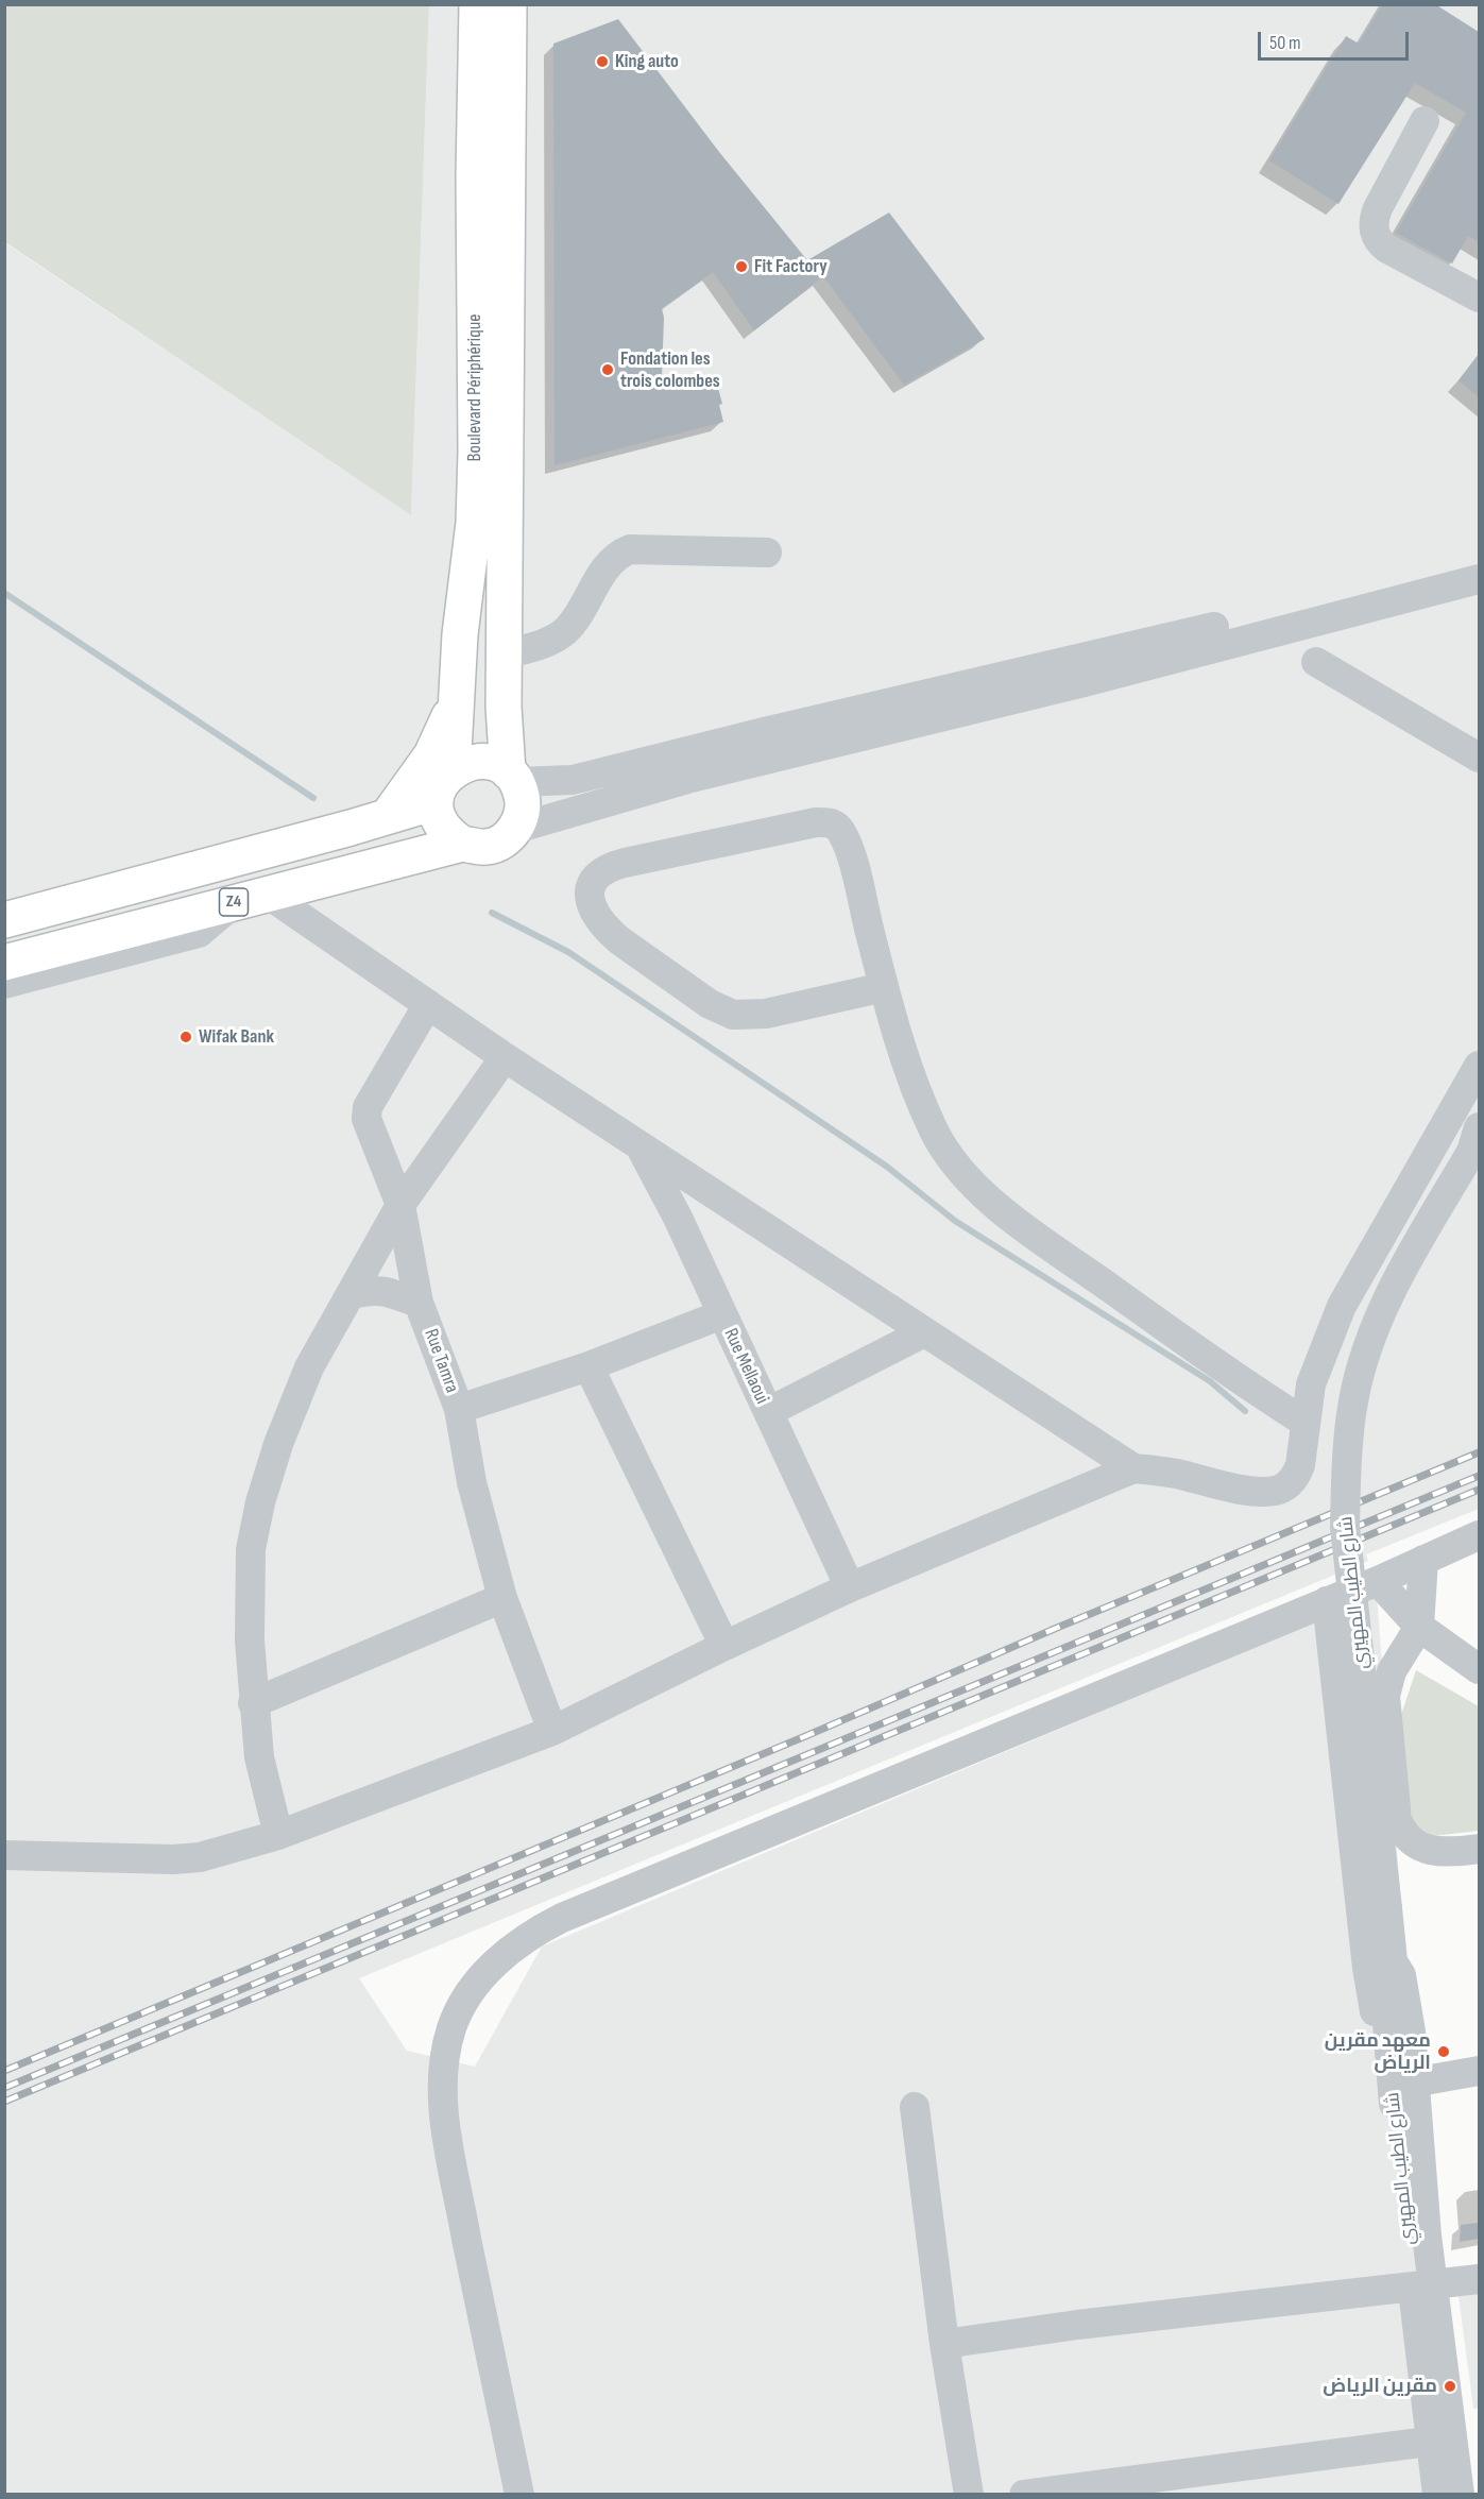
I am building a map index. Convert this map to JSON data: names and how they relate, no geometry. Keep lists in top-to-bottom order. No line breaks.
{"streets":{"highway":["Boulevard Périphérique","Z4"],"street":["Rue Tamra","Rue Mellaoui","شارع الطيب المهيري"]},"crossings":[["Boulevard Périphérique","Z4"]],"places":["King auto","Fit Factory","Fondation les trois colombes","Wifak Bank","معهد مقرين الرياض","مقرين الرياض"],"scale_bar":"50 m"}
